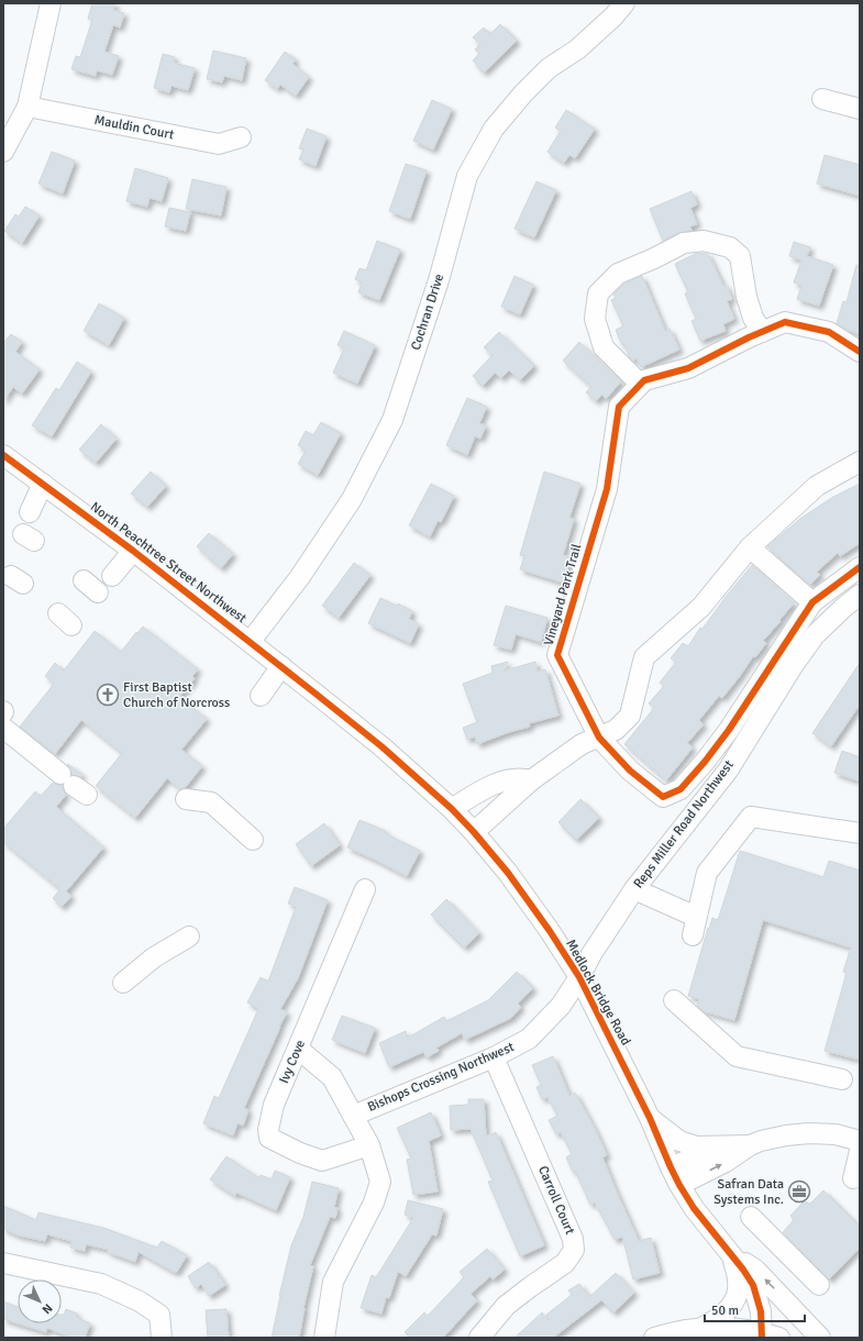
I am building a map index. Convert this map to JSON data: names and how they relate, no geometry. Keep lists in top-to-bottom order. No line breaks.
{"streets":{"street":["Mauldin Court","Cochran Drive","North Peachtree Street Northwest","Vineyard Park Trail","Reps Miller Road Northwest","Medlock Bridge Road","Ivy Cove","Bishops Crossing Northwest","Carroll Court"]},"crossings":[["Cochran Drive","North Peachtree Street Northwest"],["North Peachtree Street Northwest","Medlock Bridge Road"],["Reps Miller Road Northwest","Medlock Bridge Road"],["Reps Miller Road Northwest","Bishops Crossing Northwest"],["Medlock Bridge Road","Bishops Crossing Northwest"],["Bishops Crossing Northwest","Carroll Court"]],"places":{"church":["First Baptist Church of Norcross"],"office":["Safran Data Systems Inc."]},"scale_bar":"50 m","north":"bottom right"}
